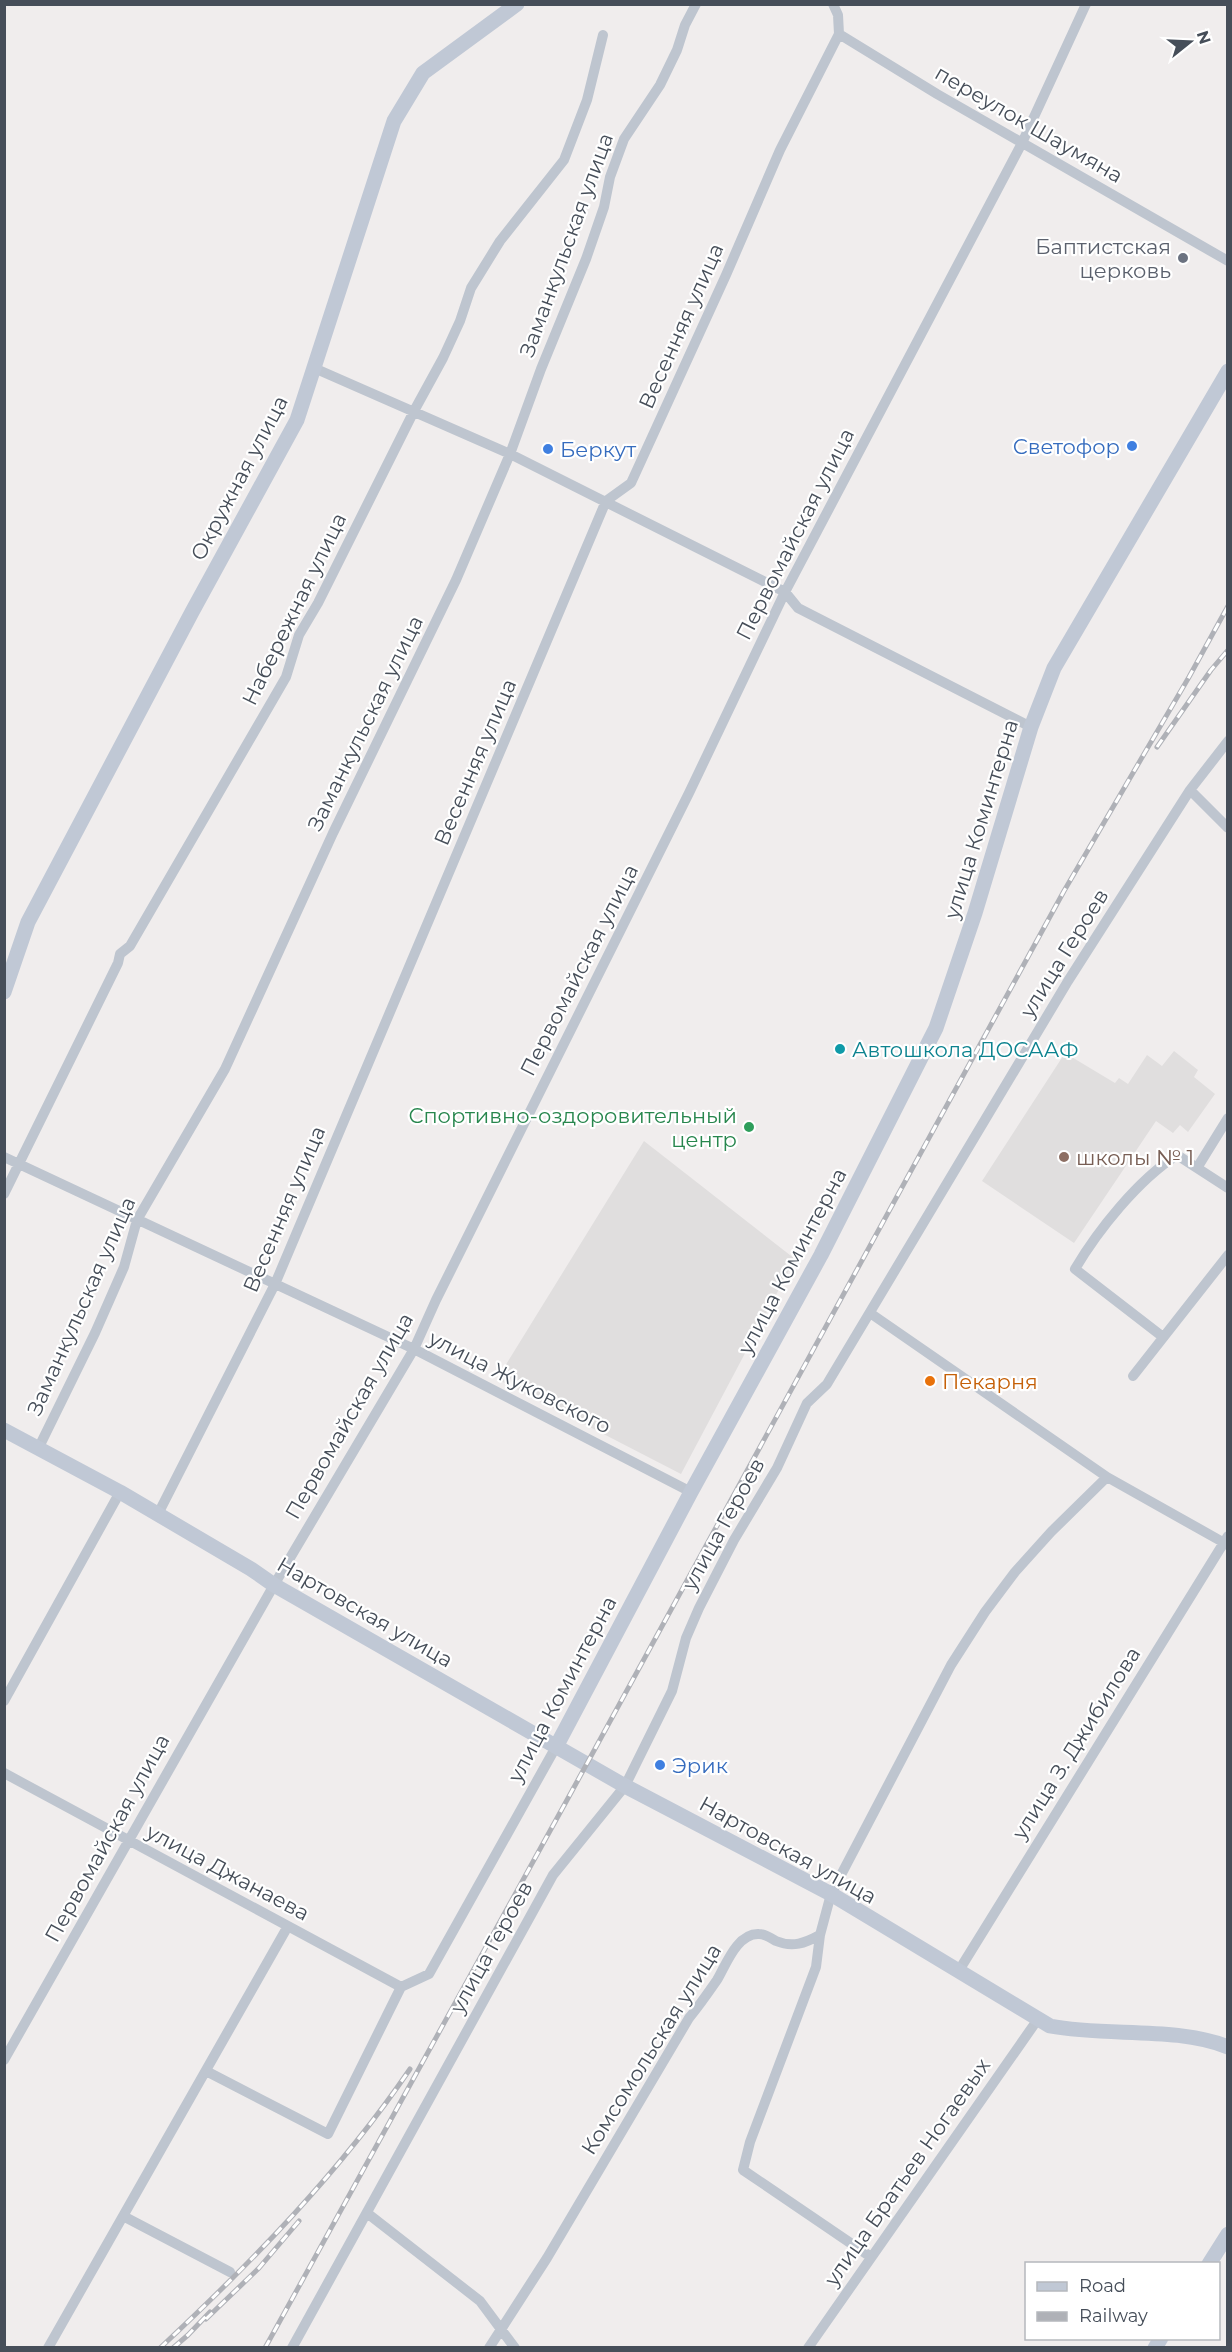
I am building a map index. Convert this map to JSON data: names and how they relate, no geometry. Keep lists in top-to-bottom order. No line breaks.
{"streets":{"street":["переулок Шаумяна","Заманкульская улица","Весенняя улица","Окружная улица","Первомайская улица","Набережная улица","улица Коминтерна","улица Героев","улица Жуковского","Нартовская улица","улица З. Джибилова","улица Джанаева","Комсомольская улица","улица Братьев Ногаевых"]},"crossings":[["переулок Шаумяна","Весенняя улица"],["переулок Шаумяна","Первомайская улица"],["Заманкульская улица","улица Жуковского"],["Заманкульская улица","Нартовская улица"],["Весенняя улица","улица Жуковского"],["Весенняя улица","Нартовская улица"],["Первомайская улица","улица Жуковского"],["Первомайская улица","Нартовская улица"],["Первомайская улица","улица Джанаева"],["Набережная улица","улица Жуковского"],["улица Коминтерна","улица Жуковского"],["улица Коминтерна","Нартовская улица"],["улица Коминтерна","улица Джанаева"],["улица Героев","Нартовская улица"],["Нартовская улица","улица З. Джибилова"],["Нартовская улица","улица Братьев Ногаевых"]],"places":["Баптистская церковь","Светофор","Беркут","Автошкола ДОСААФ","Спортивно-оздоровительный центр","школы № 1","Пекарня","Эрик"],"legend":["Road","Railway"],"north":"right"}
